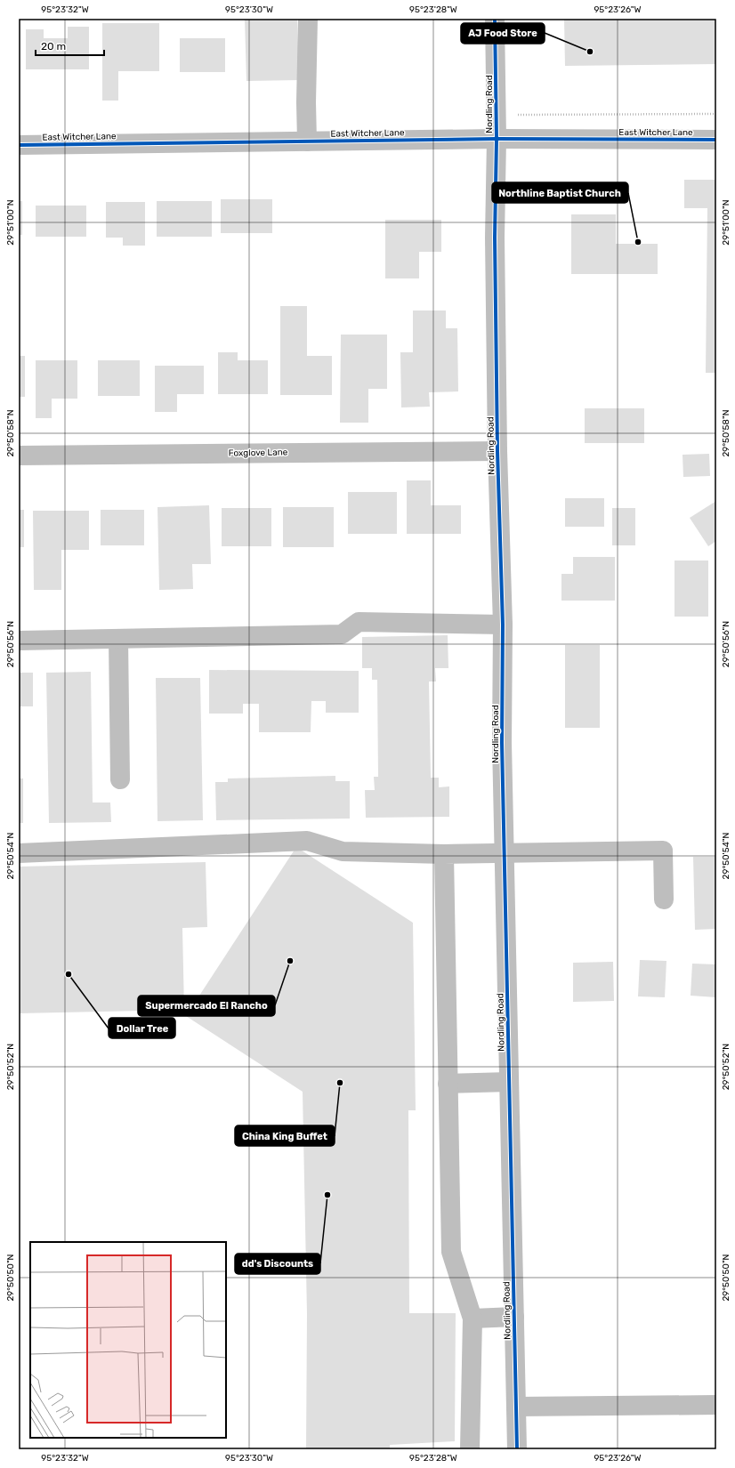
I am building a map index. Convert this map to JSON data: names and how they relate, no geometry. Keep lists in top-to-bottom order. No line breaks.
{"streets":{"street":["Nordling Road","East Witcher Lane","Foxglove Lane"]},"crossings":[["Nordling Road","East Witcher Lane"],["Nordling Road","Foxglove Lane"]],"places":["AJ Food Store","Northline Baptist Church","Supermercado El Rancho","Dollar Tree","China King Buffet","dd's Discounts"],"scale_bar":"20 m","coordinates":["95°23'32\"W","95°23'30\"W","95°23'28\"W","95°23'26\"W","29°51'00\"N","29°50'58\"N","29°50'56\"N","29°50'54\"N","29°50'52\"N","29°50'50\"N"]}
